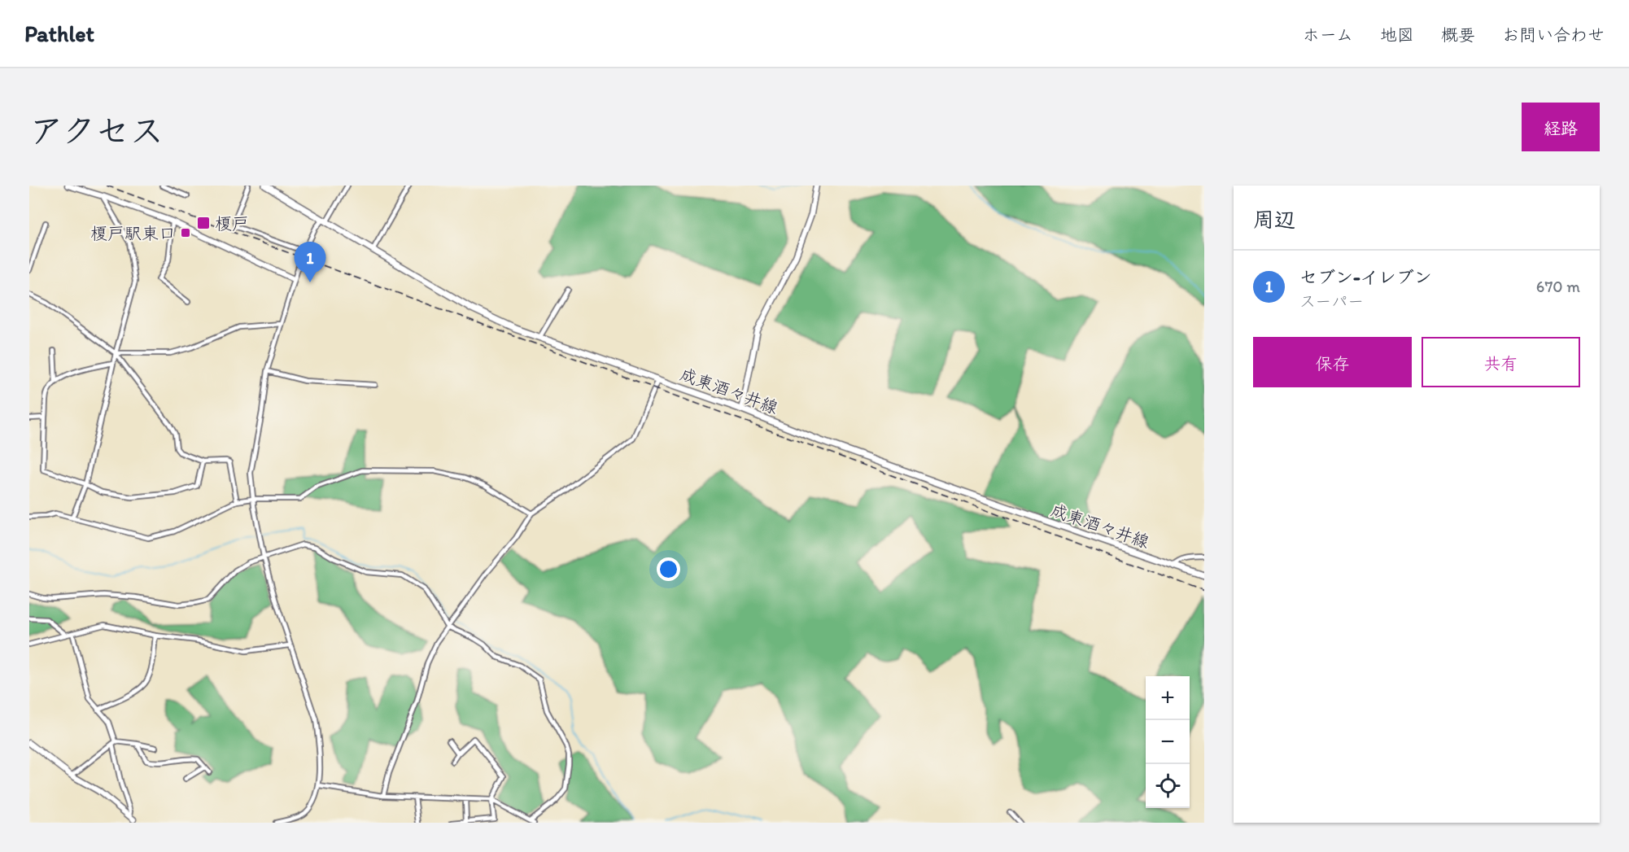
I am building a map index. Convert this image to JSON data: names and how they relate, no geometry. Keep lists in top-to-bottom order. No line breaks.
{"streets":{"main road":["成東酒々井線"]},"places":{"transit":["榎戸","榎戸駅東口"]},"page":{"header":"Pathlet","nav":["ホーム","地図","概要","お問い合わせ"],"title":"アクセス","buttons":["経路",["保存","共有"]],"heading":"周辺","pins":"1","list":[{"mark":"1","name":"セブン-イレブン","note":"スーパー","value":"670 m"}],"map_buttons":["+","−"]}}
